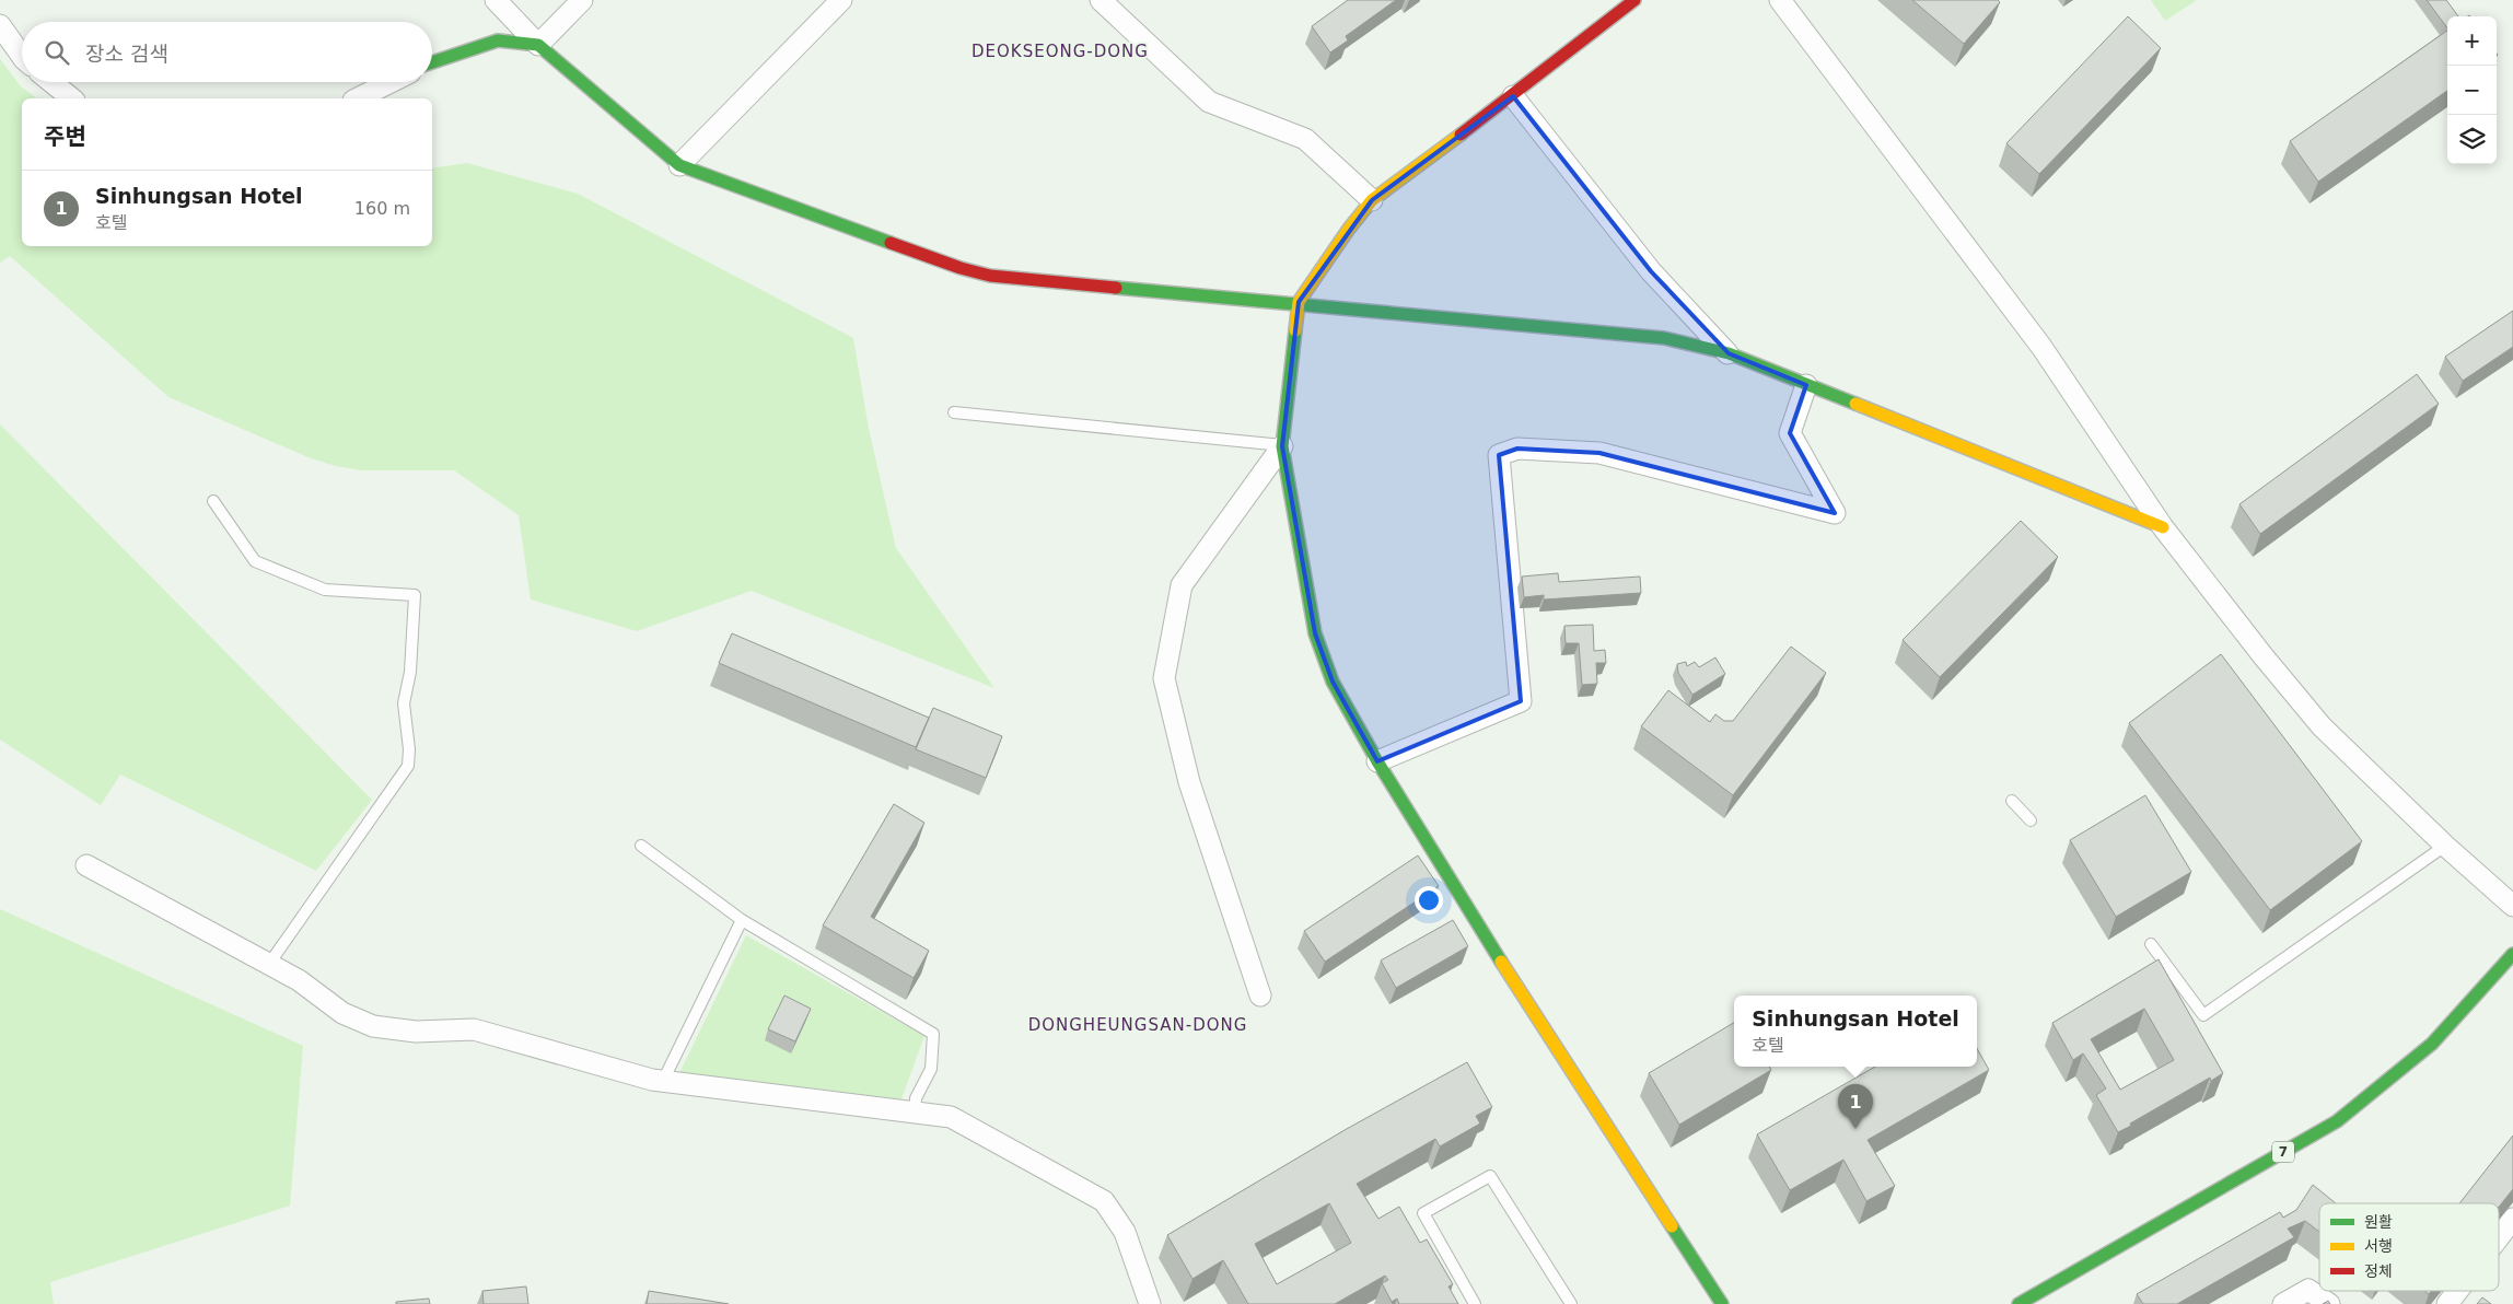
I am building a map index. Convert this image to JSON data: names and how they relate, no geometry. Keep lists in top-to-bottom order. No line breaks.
{"streets":{"main road":["7"]},"districts":["DEOKSEONG-DONG","DONGHEUNGSAN-DONG"],"legend":["원활","서행","정체"],"page":{"map_buttons":["+","−"],"search":"장소 검색","heading":"주변","list":[{"mark":"1","name":"Sinhungsan Hotel","note":"호텔","value":"160 m"}],"popup":["Sinhungsan Hotel","호텔"],"pins":"1"}}
